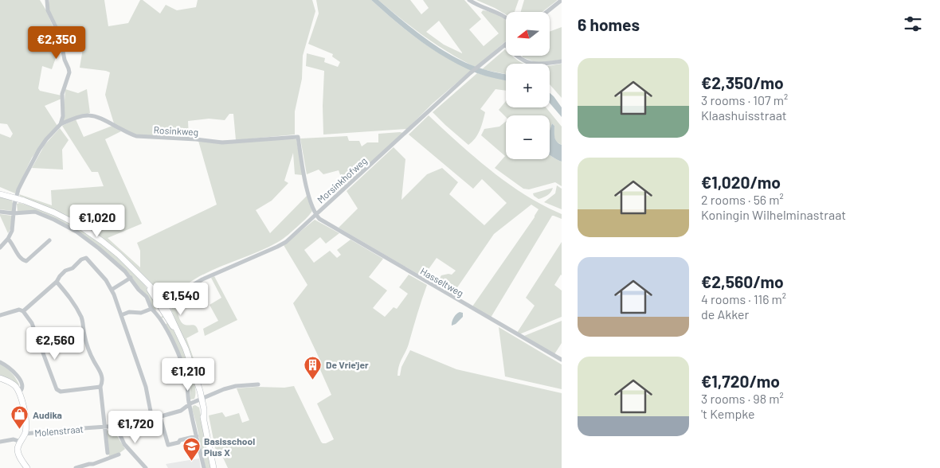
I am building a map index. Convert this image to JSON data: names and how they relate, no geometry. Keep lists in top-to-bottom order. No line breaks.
{"streets":{"main road":["Molenstraat"],"street":["Rosinkweg","Morsinkhofweg","Hasseltweg"]},"crossings":[["Rosinkweg","Morsinkhofweg"],["Rosinkweg","Hasseltweg"],["Morsinkhofweg","Hasseltweg"]],"places":{"building":["De Vrie'jer"],"shop":["Audika"],"school or university":["Basisschool Pius X"]},"north":"left","page":{"heading":"6 homes","map_buttons":["+","−"],"price":["€2,350","€1,020","€1,540","€2,560","€1,210","€1,720"],"list":[{"name":"€2,350/mo","note":"3 rooms · 107 m² · Klaashuisstraat"},{"name":"€1,020/mo","note":"2 rooms · 56 m² · Koningin Wilhelminastraat"},{"name":"€2,560/mo","note":"4 rooms · 116 m² · de Akker"},{"name":"€1,720/mo","note":"3 rooms · 98 m² · 't Kempke"}]}}
